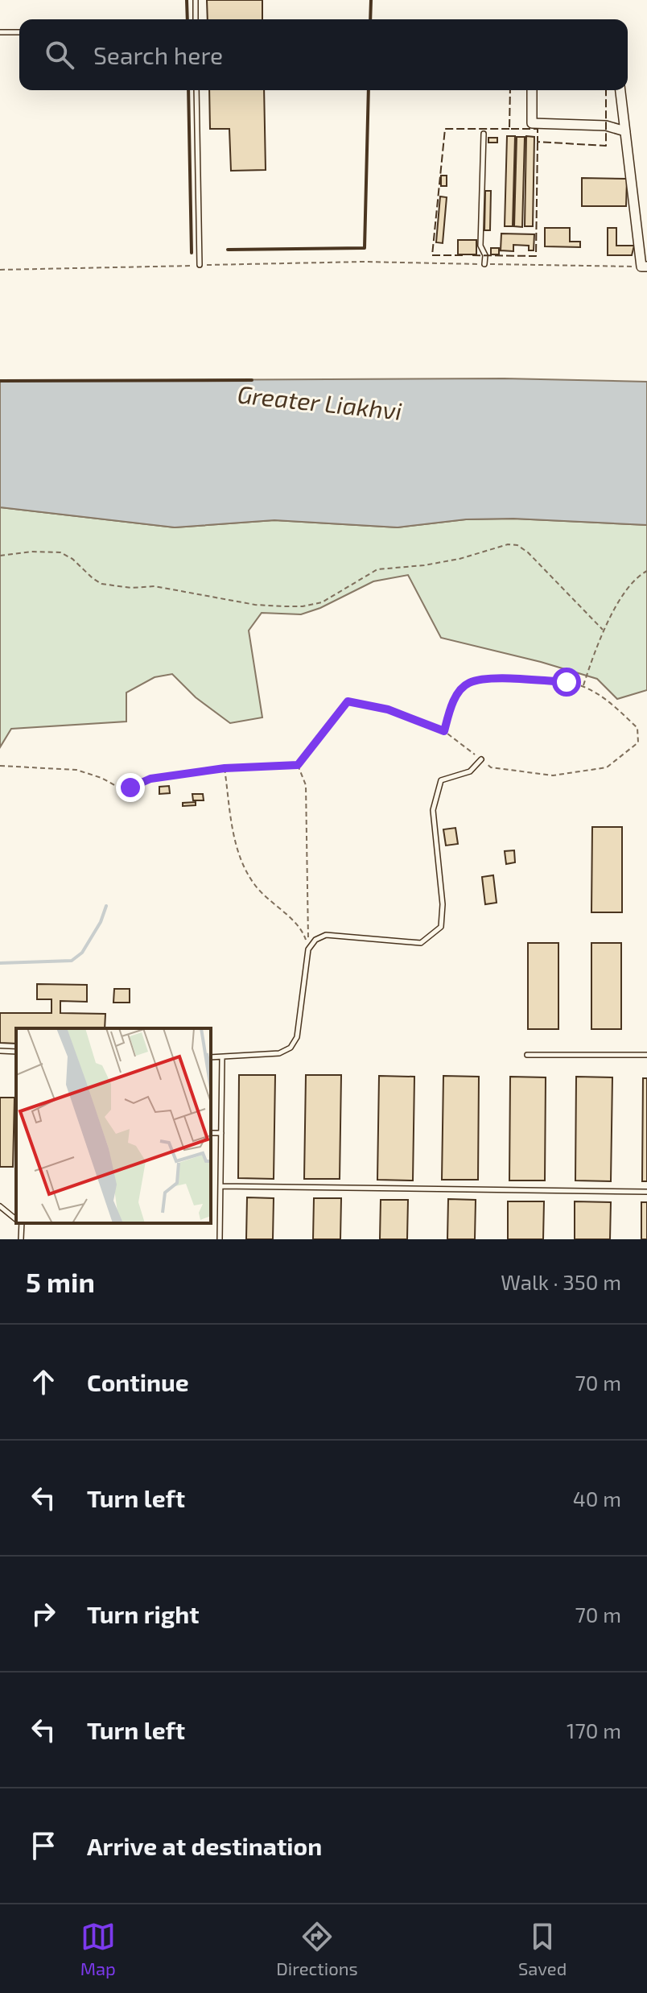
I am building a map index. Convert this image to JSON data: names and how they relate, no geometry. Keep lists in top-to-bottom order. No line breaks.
{"water":["Greater Liakhvi"],"page":{"search":"Search here","heading":["5 min","Walk · 350 m"],"list":[["Continue","70 m"],["Turn left","40 m"],["Turn right","70 m"],["Turn left","170 m"],"Arrive at destination"],"nav":["Map","Directions","Saved"]}}
